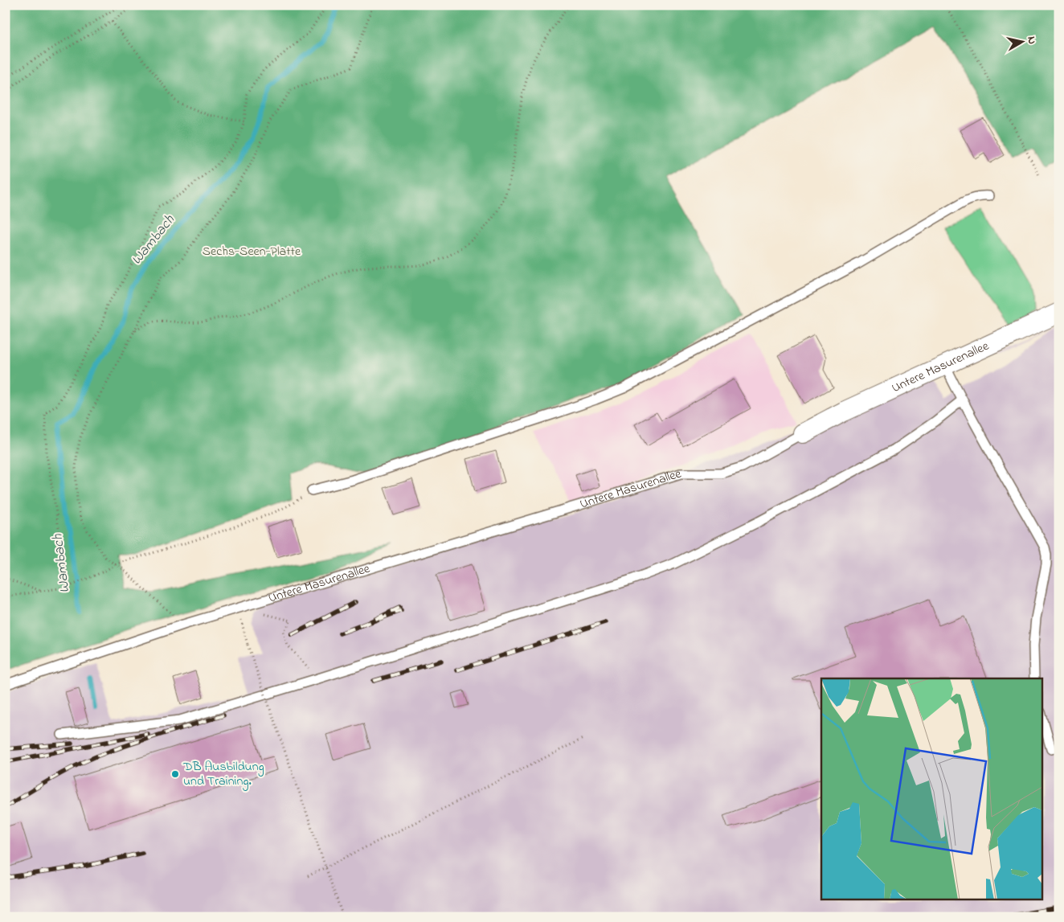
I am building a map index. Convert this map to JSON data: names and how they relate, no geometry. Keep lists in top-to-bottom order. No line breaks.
{"streets":{"street":["Untere Masurenallee"]},"water":["Wambach"],"parks":["Sechs-Seen-Platte"],"places":["DB Ausbildung und Training."],"north":"right"}
